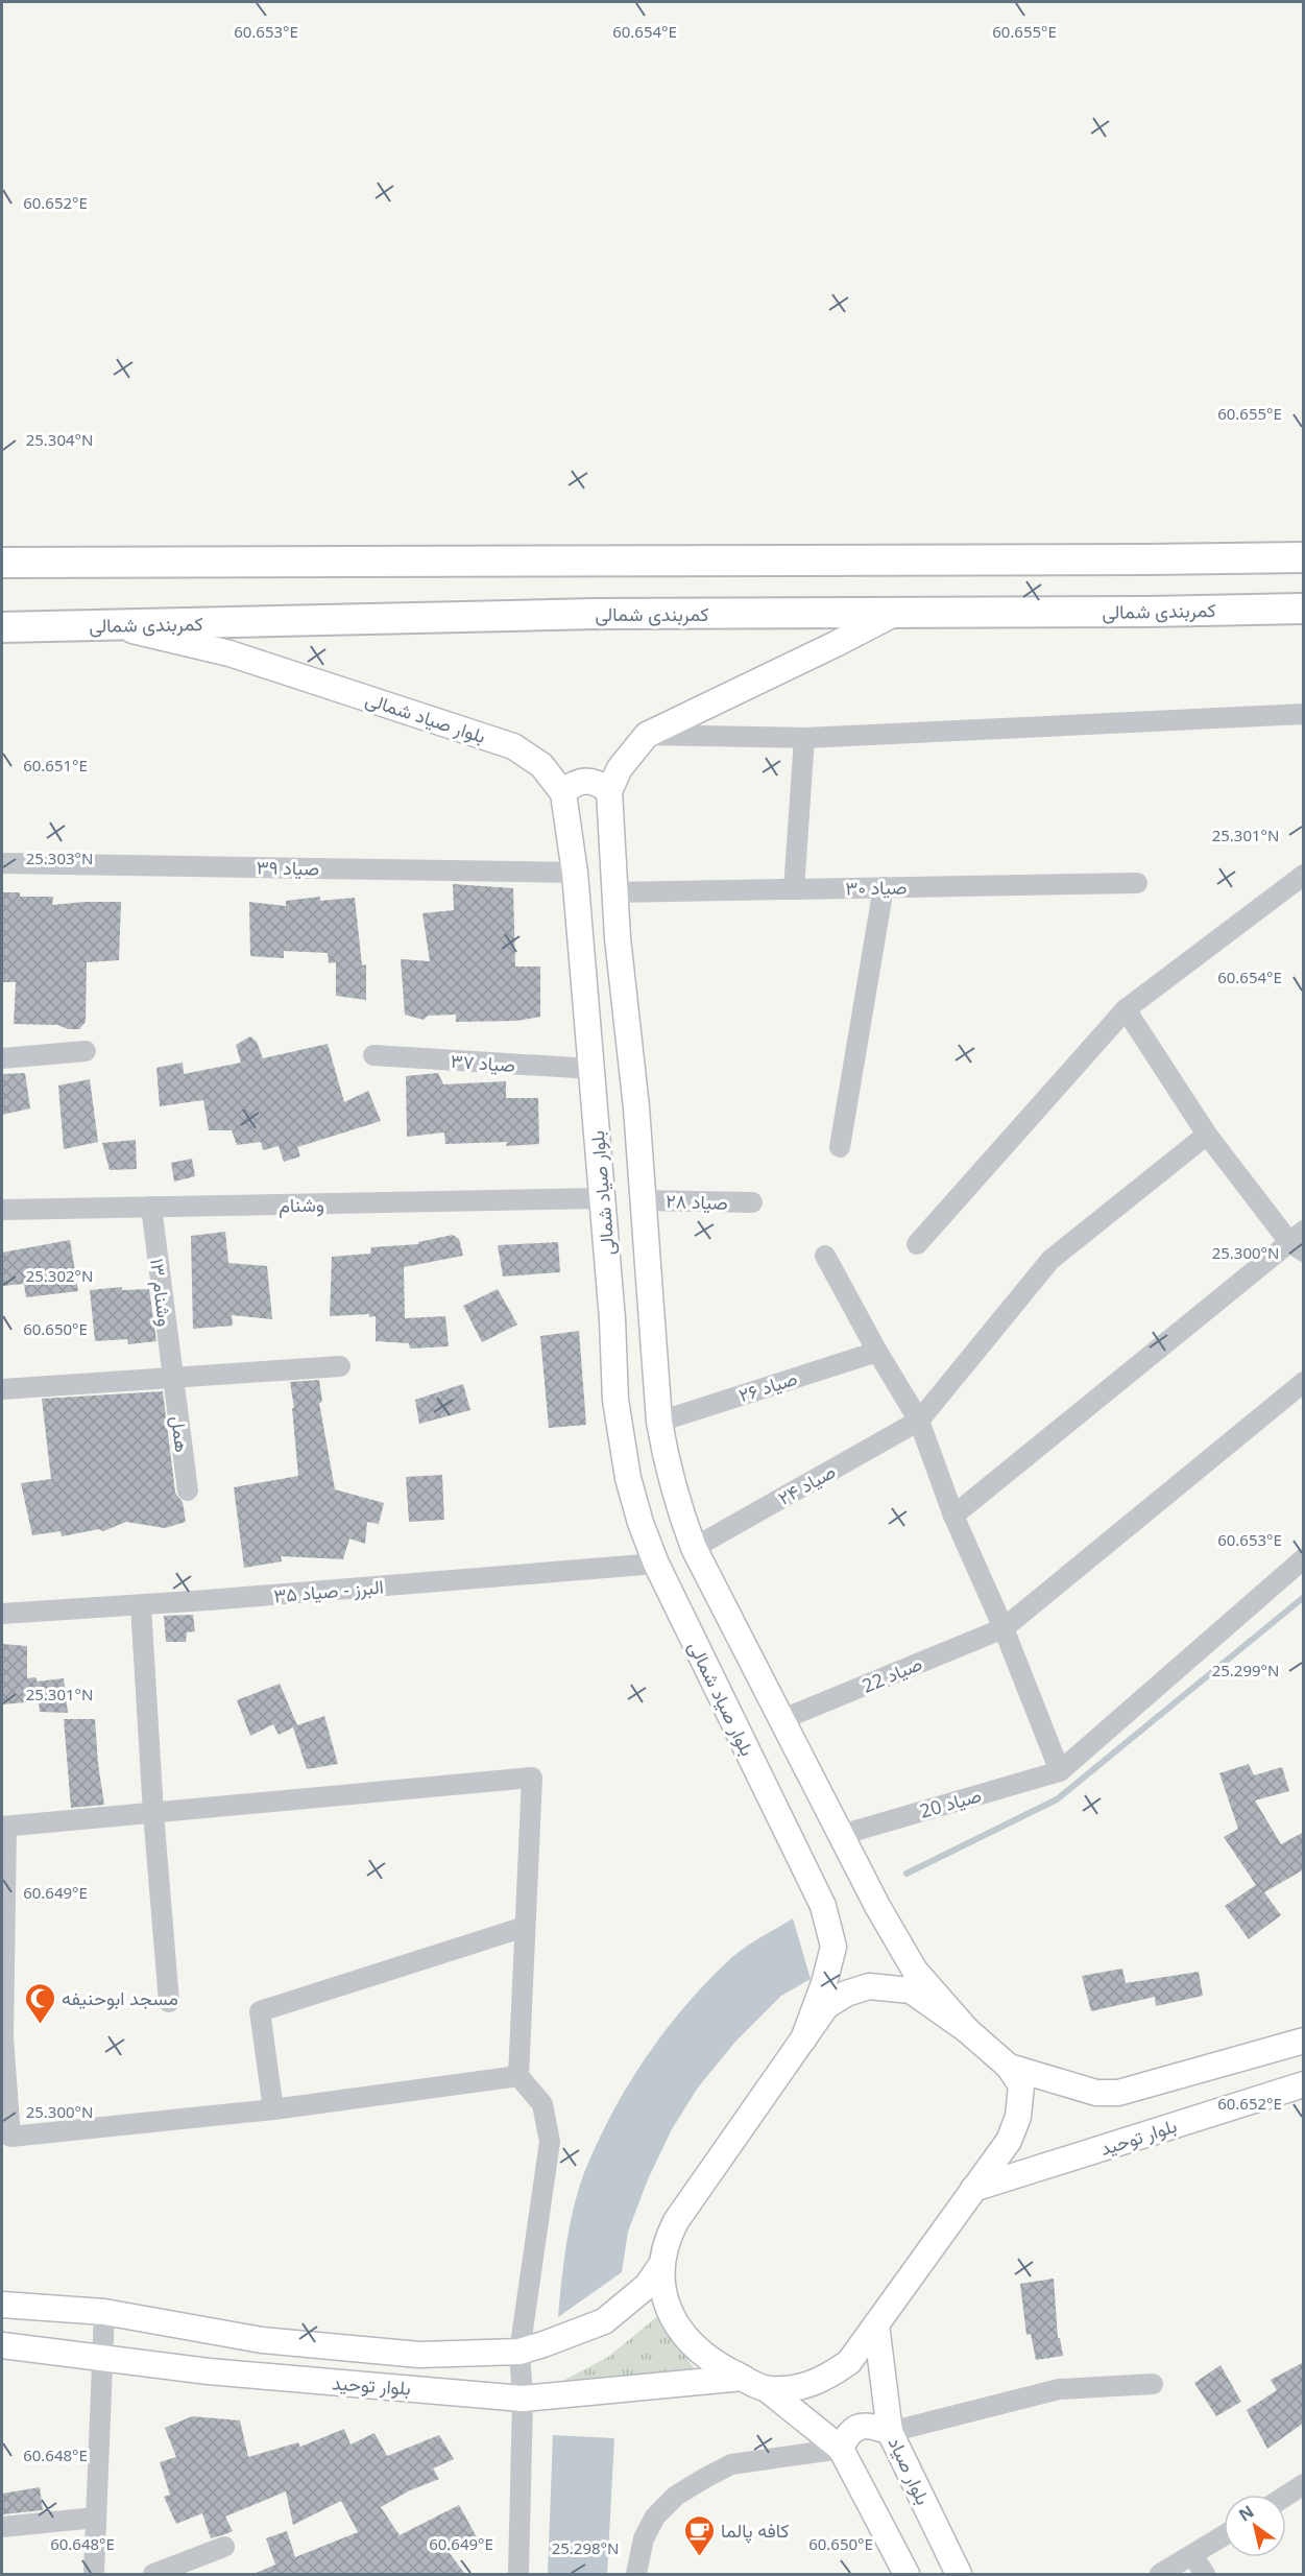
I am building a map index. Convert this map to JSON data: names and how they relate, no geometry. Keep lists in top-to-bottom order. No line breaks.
{"streets":{"highway":["کمربندی شمالی"],"main road":["بلوار صیاد شمالی","بلوار توحید","بلوار صیاد"],"street":["صیاد ۳۹","صیاد ۳۰","صیاد ۳۷","صیاد ۲۸","وشنام","وشنام ۱۳","صیاد ۲۶","همل","صیاد ۲۴","البرز - صیاد ۳۵","صیاد 22","صیاد 20"]},"crossings":[["کمربندی شمالی","بلوار صیاد شمالی"],["بلوار صیاد شمالی","صیاد ۳۹"],["بلوار صیاد شمالی","صیاد ۳۰"],["بلوار صیاد شمالی","صیاد ۳۷"],["بلوار صیاد شمالی","صیاد ۲۸"],["بلوار صیاد شمالی","وشنام"],["بلوار صیاد شمالی","صیاد ۲۶"],["بلوار صیاد شمالی","صیاد ۲۴"],["بلوار صیاد شمالی","البرز - صیاد ۳۵"],["بلوار صیاد شمالی","صیاد 22"],["بلوار صیاد شمالی","صیاد 20"],["وشنام","وشنام ۱۳"],["وشنام ۱۳","همل"]],"places":{"mosque":["مسجد ابوحنیفه"],"cafe":["کافه پالما"]},"north":"top left","coordinates":["60.653°E","60.654°E","60.655°E","60.652°E","25.304°N","60.651°E","25.301°N","25.303°N","25.300°N","25.302°N","60.650°E","25.299°N","60.649°E","60.648°E","25.298°N"]}
